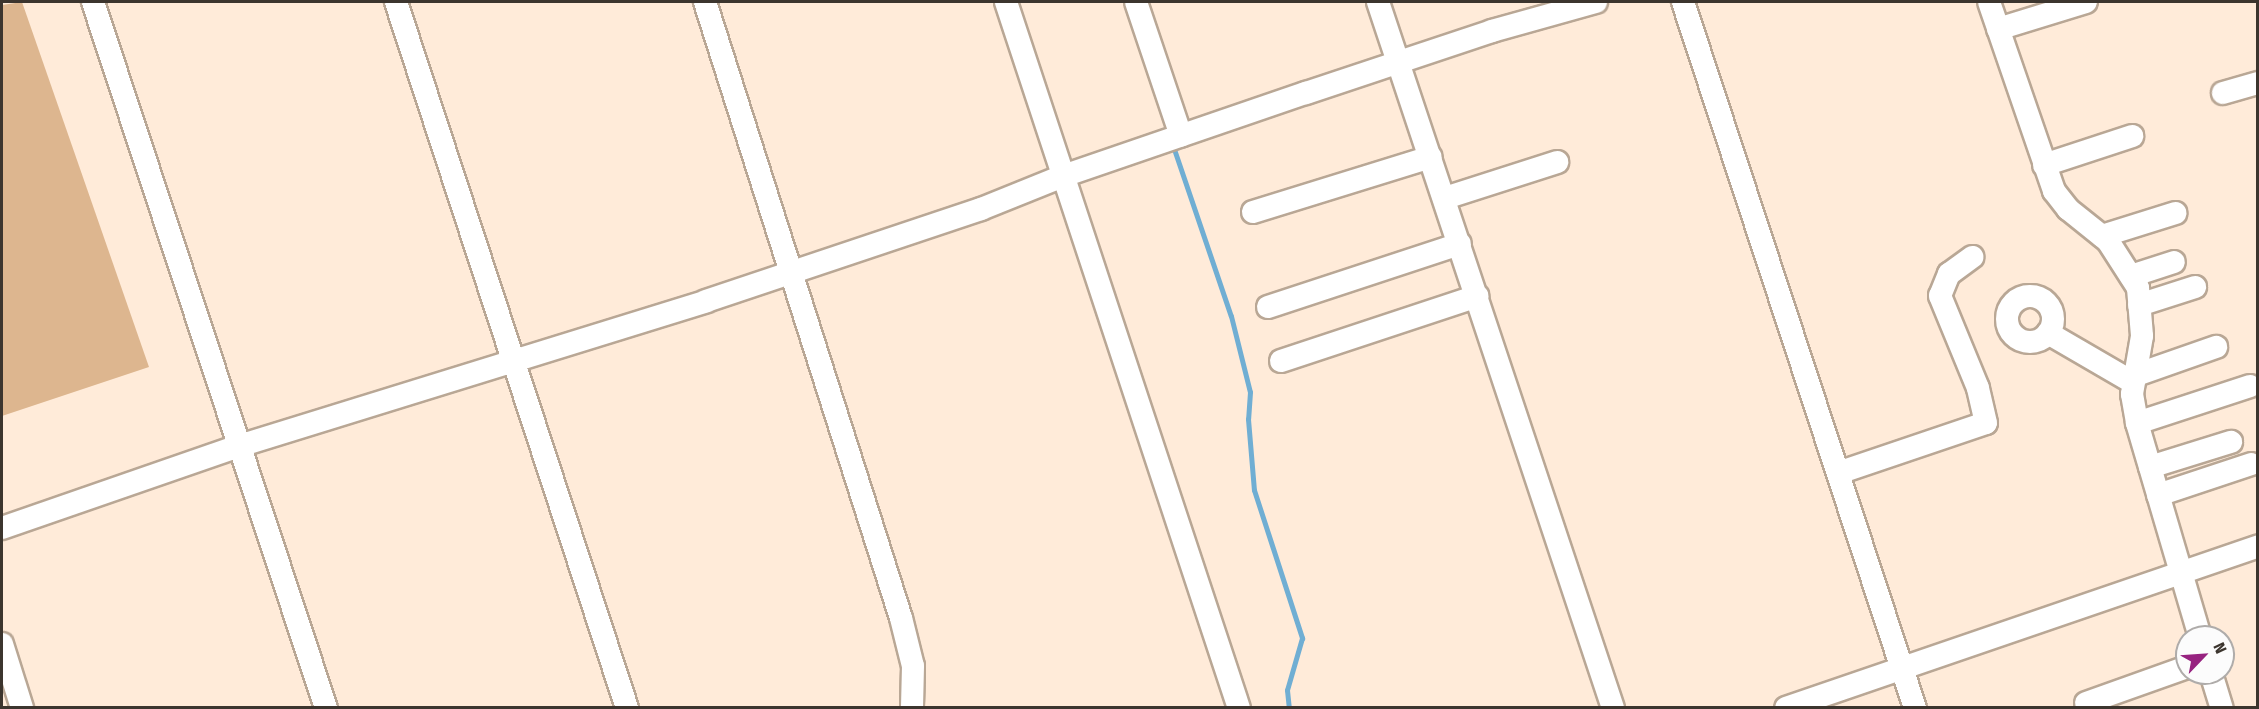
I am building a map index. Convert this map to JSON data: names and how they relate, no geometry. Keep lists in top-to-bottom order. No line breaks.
{"north":"top right"}
